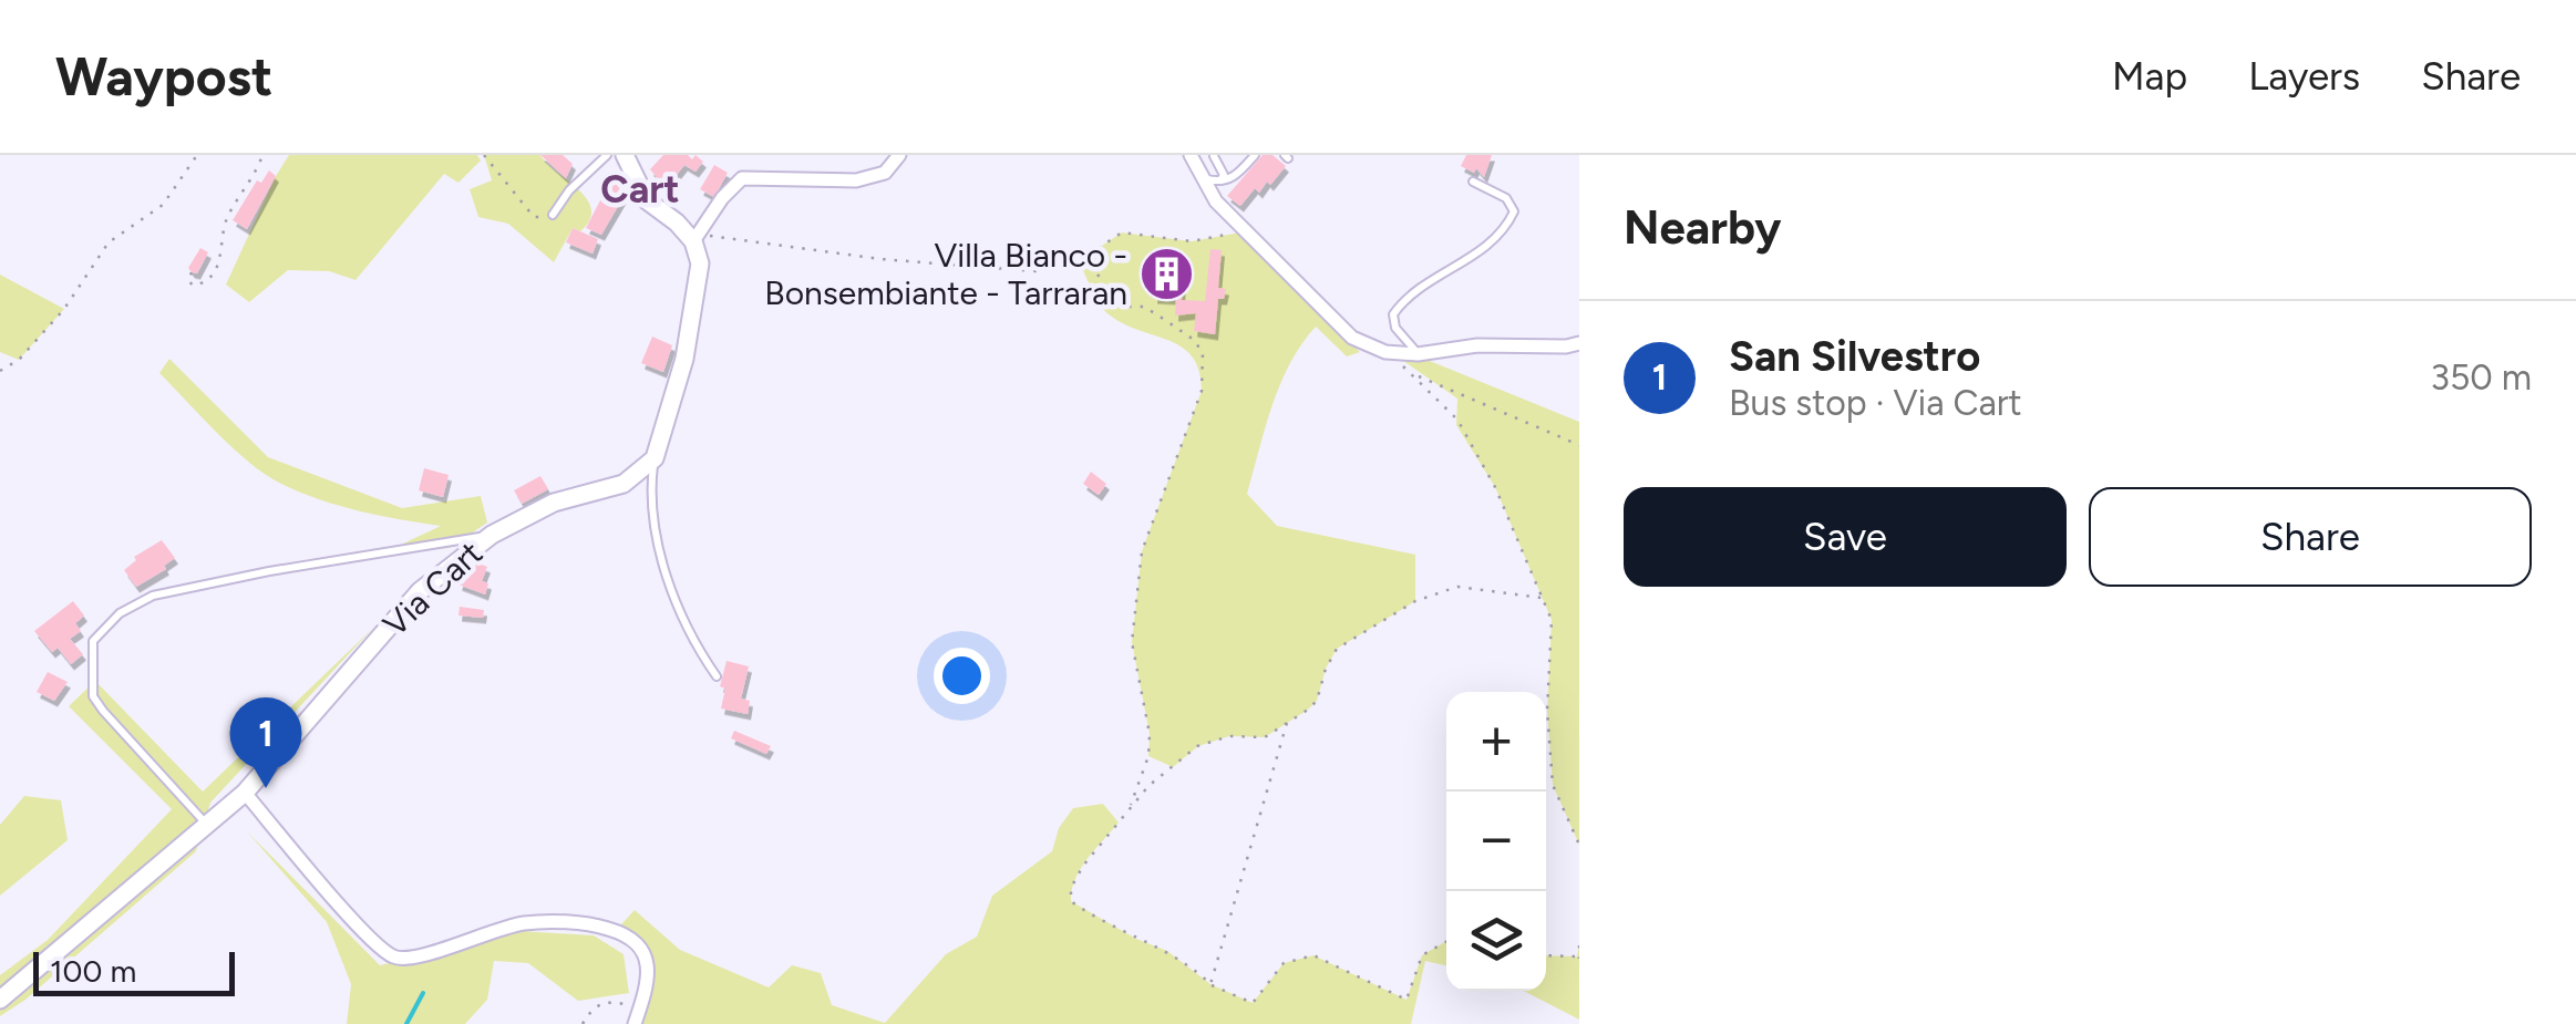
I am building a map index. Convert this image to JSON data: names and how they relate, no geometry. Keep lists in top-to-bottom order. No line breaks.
{"streets":{"street":["Via Cart"]},"districts":["Cart"],"places":{"building":["Villa Bianco - Bonsembiante - Tarraran"]},"scale_bar":"100 m","page":{"header":"Waypost","nav":["Map","Layers","Share"],"heading":"Nearby","list":[{"mark":"1","name":"San Silvestro","note":"Bus stop · Via Cart","value":"350 m"}],"buttons":["Save","Share"],"map_buttons":["+","−"],"pins":"1","scale":"100 m"}}
